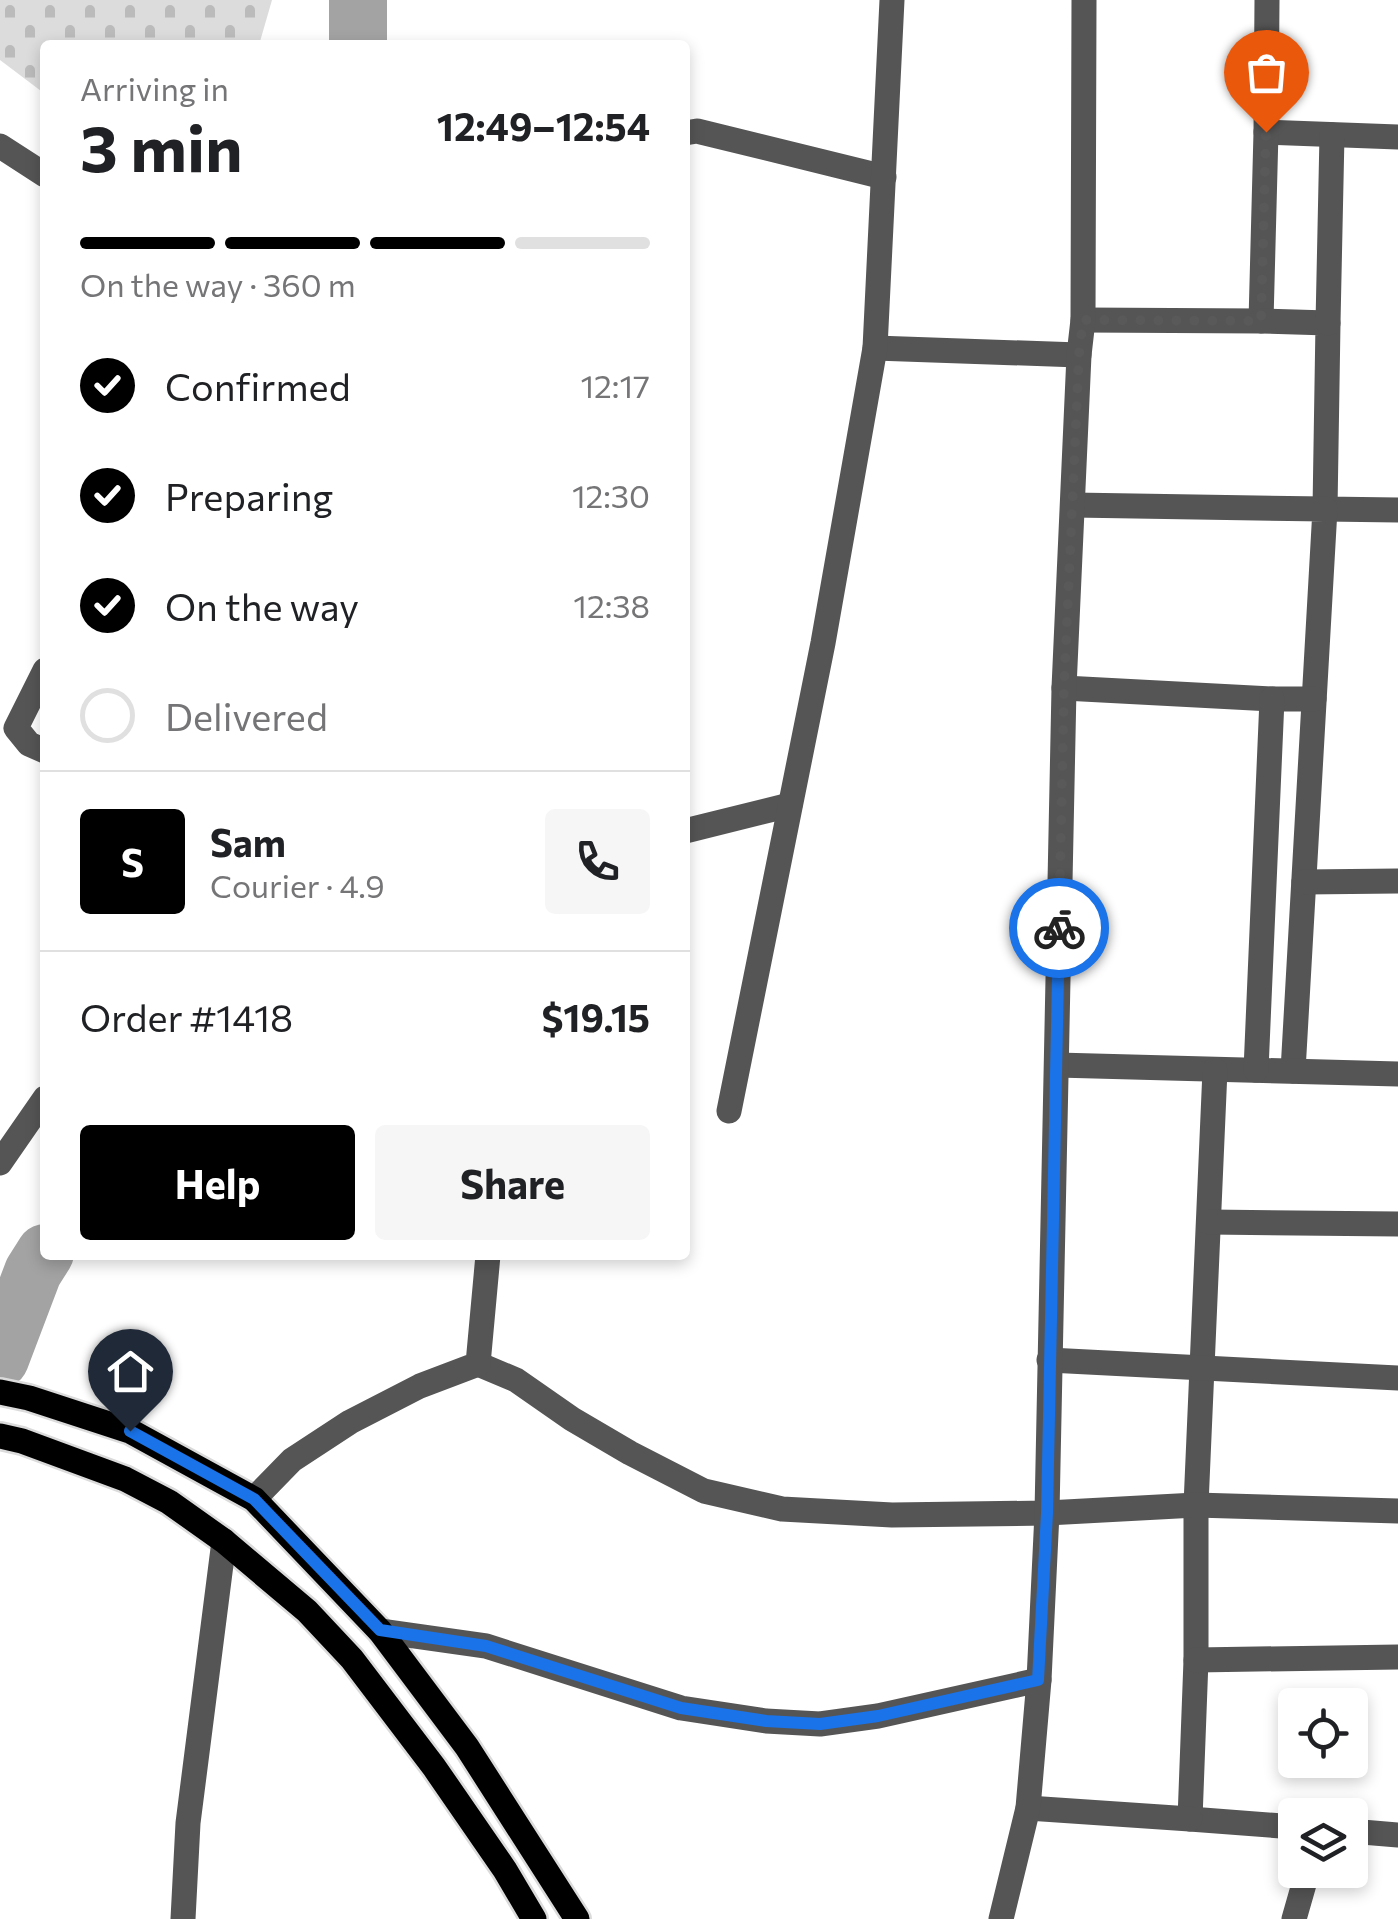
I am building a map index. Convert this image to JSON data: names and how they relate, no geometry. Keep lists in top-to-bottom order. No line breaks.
{"page":{"heading":["3 min","Arriving in","12:49–12:54"],"panel":["Sam","Courier · 4.9","Order #1418","$19.15"],"bar":"On the way · 360 m","list":[["Confirmed","12:17"],["Preparing","12:30"],["On the way","12:38"],"Delivered"],"round":"S","buttons":["Help","Share"]}}
